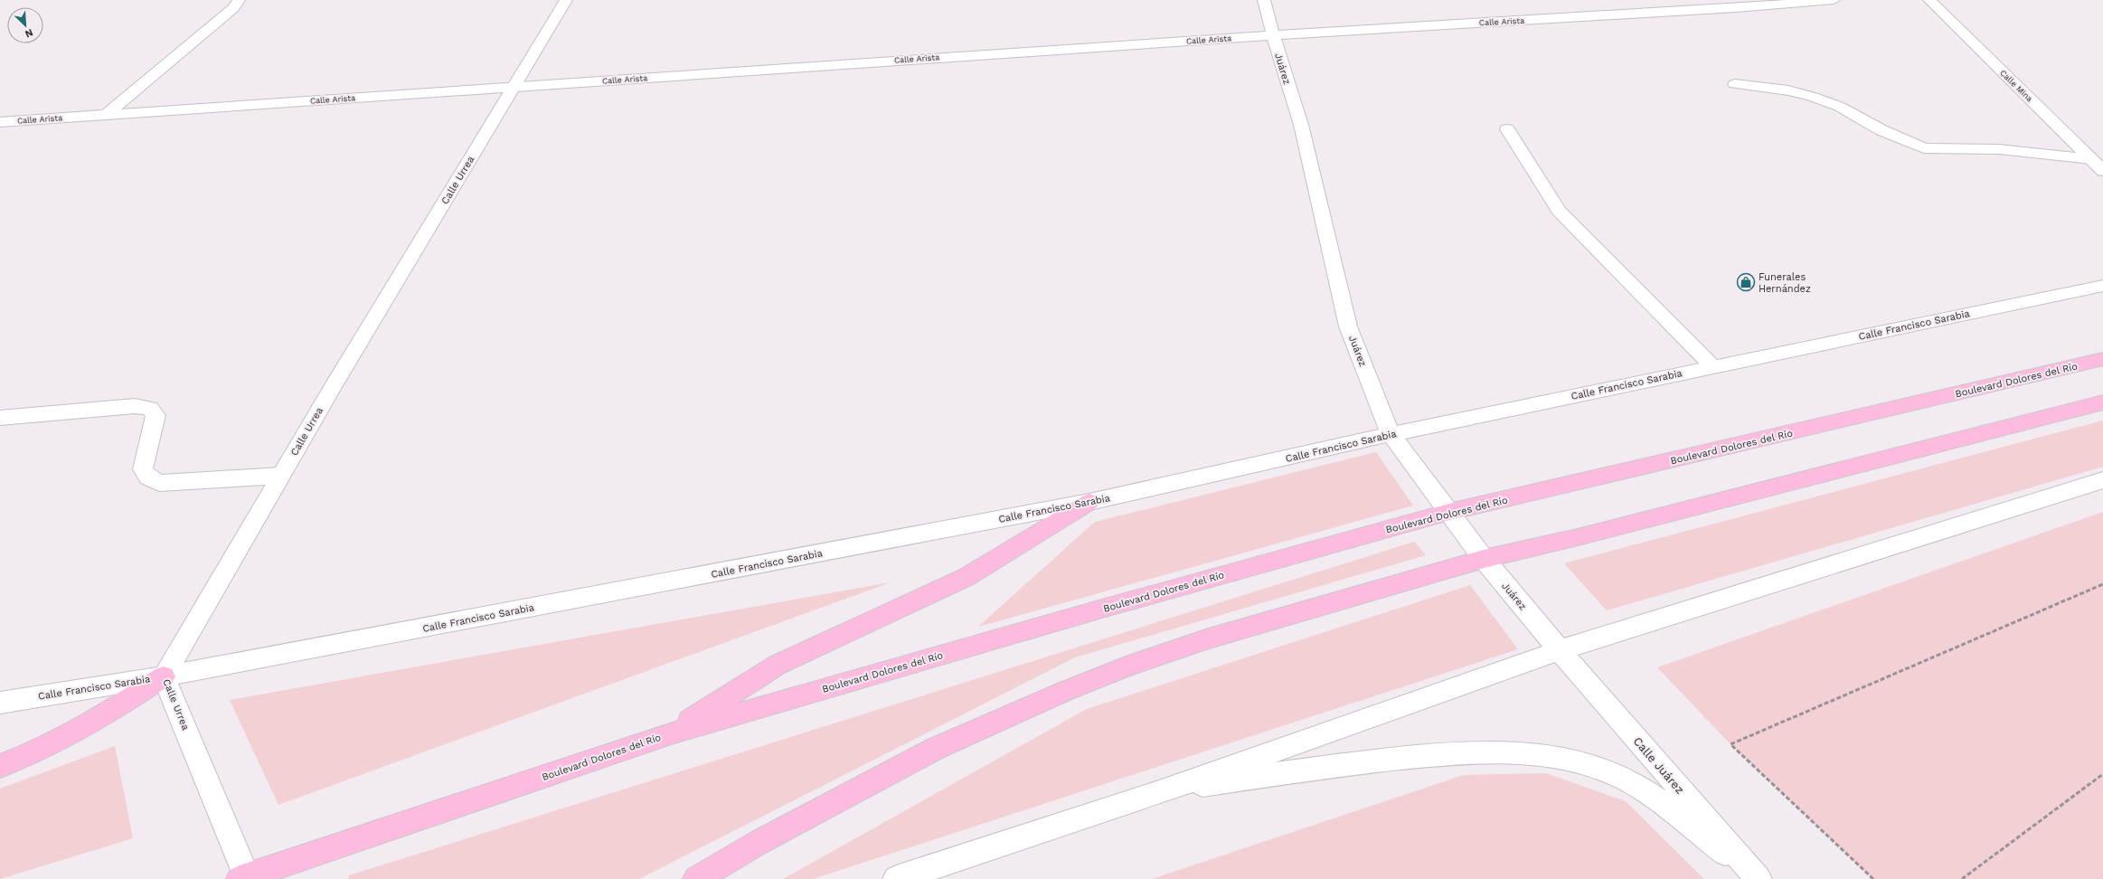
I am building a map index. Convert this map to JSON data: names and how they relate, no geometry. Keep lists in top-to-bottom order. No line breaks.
{"streets":{"main road":["Boulevard Dolores del Río"],"street":["Calle Arista","Juárez","Calle Mina","Calle Urrea","Calle Francisco Sarabia","Calle Juárez"]},"crossings":[["Calle Arista","Juárez"],["Calle Arista","Calle Urrea"],["Juárez","Calle Francisco Sarabia"],["Juárez","Boulevard Dolores del Río"],["Juárez","Calle Juárez"],["Calle Urrea","Calle Francisco Sarabia"],["Calle Urrea","Boulevard Dolores del Río"]],"places":{"shop":["Funerales Hernández"]},"north":"bottom right"}
